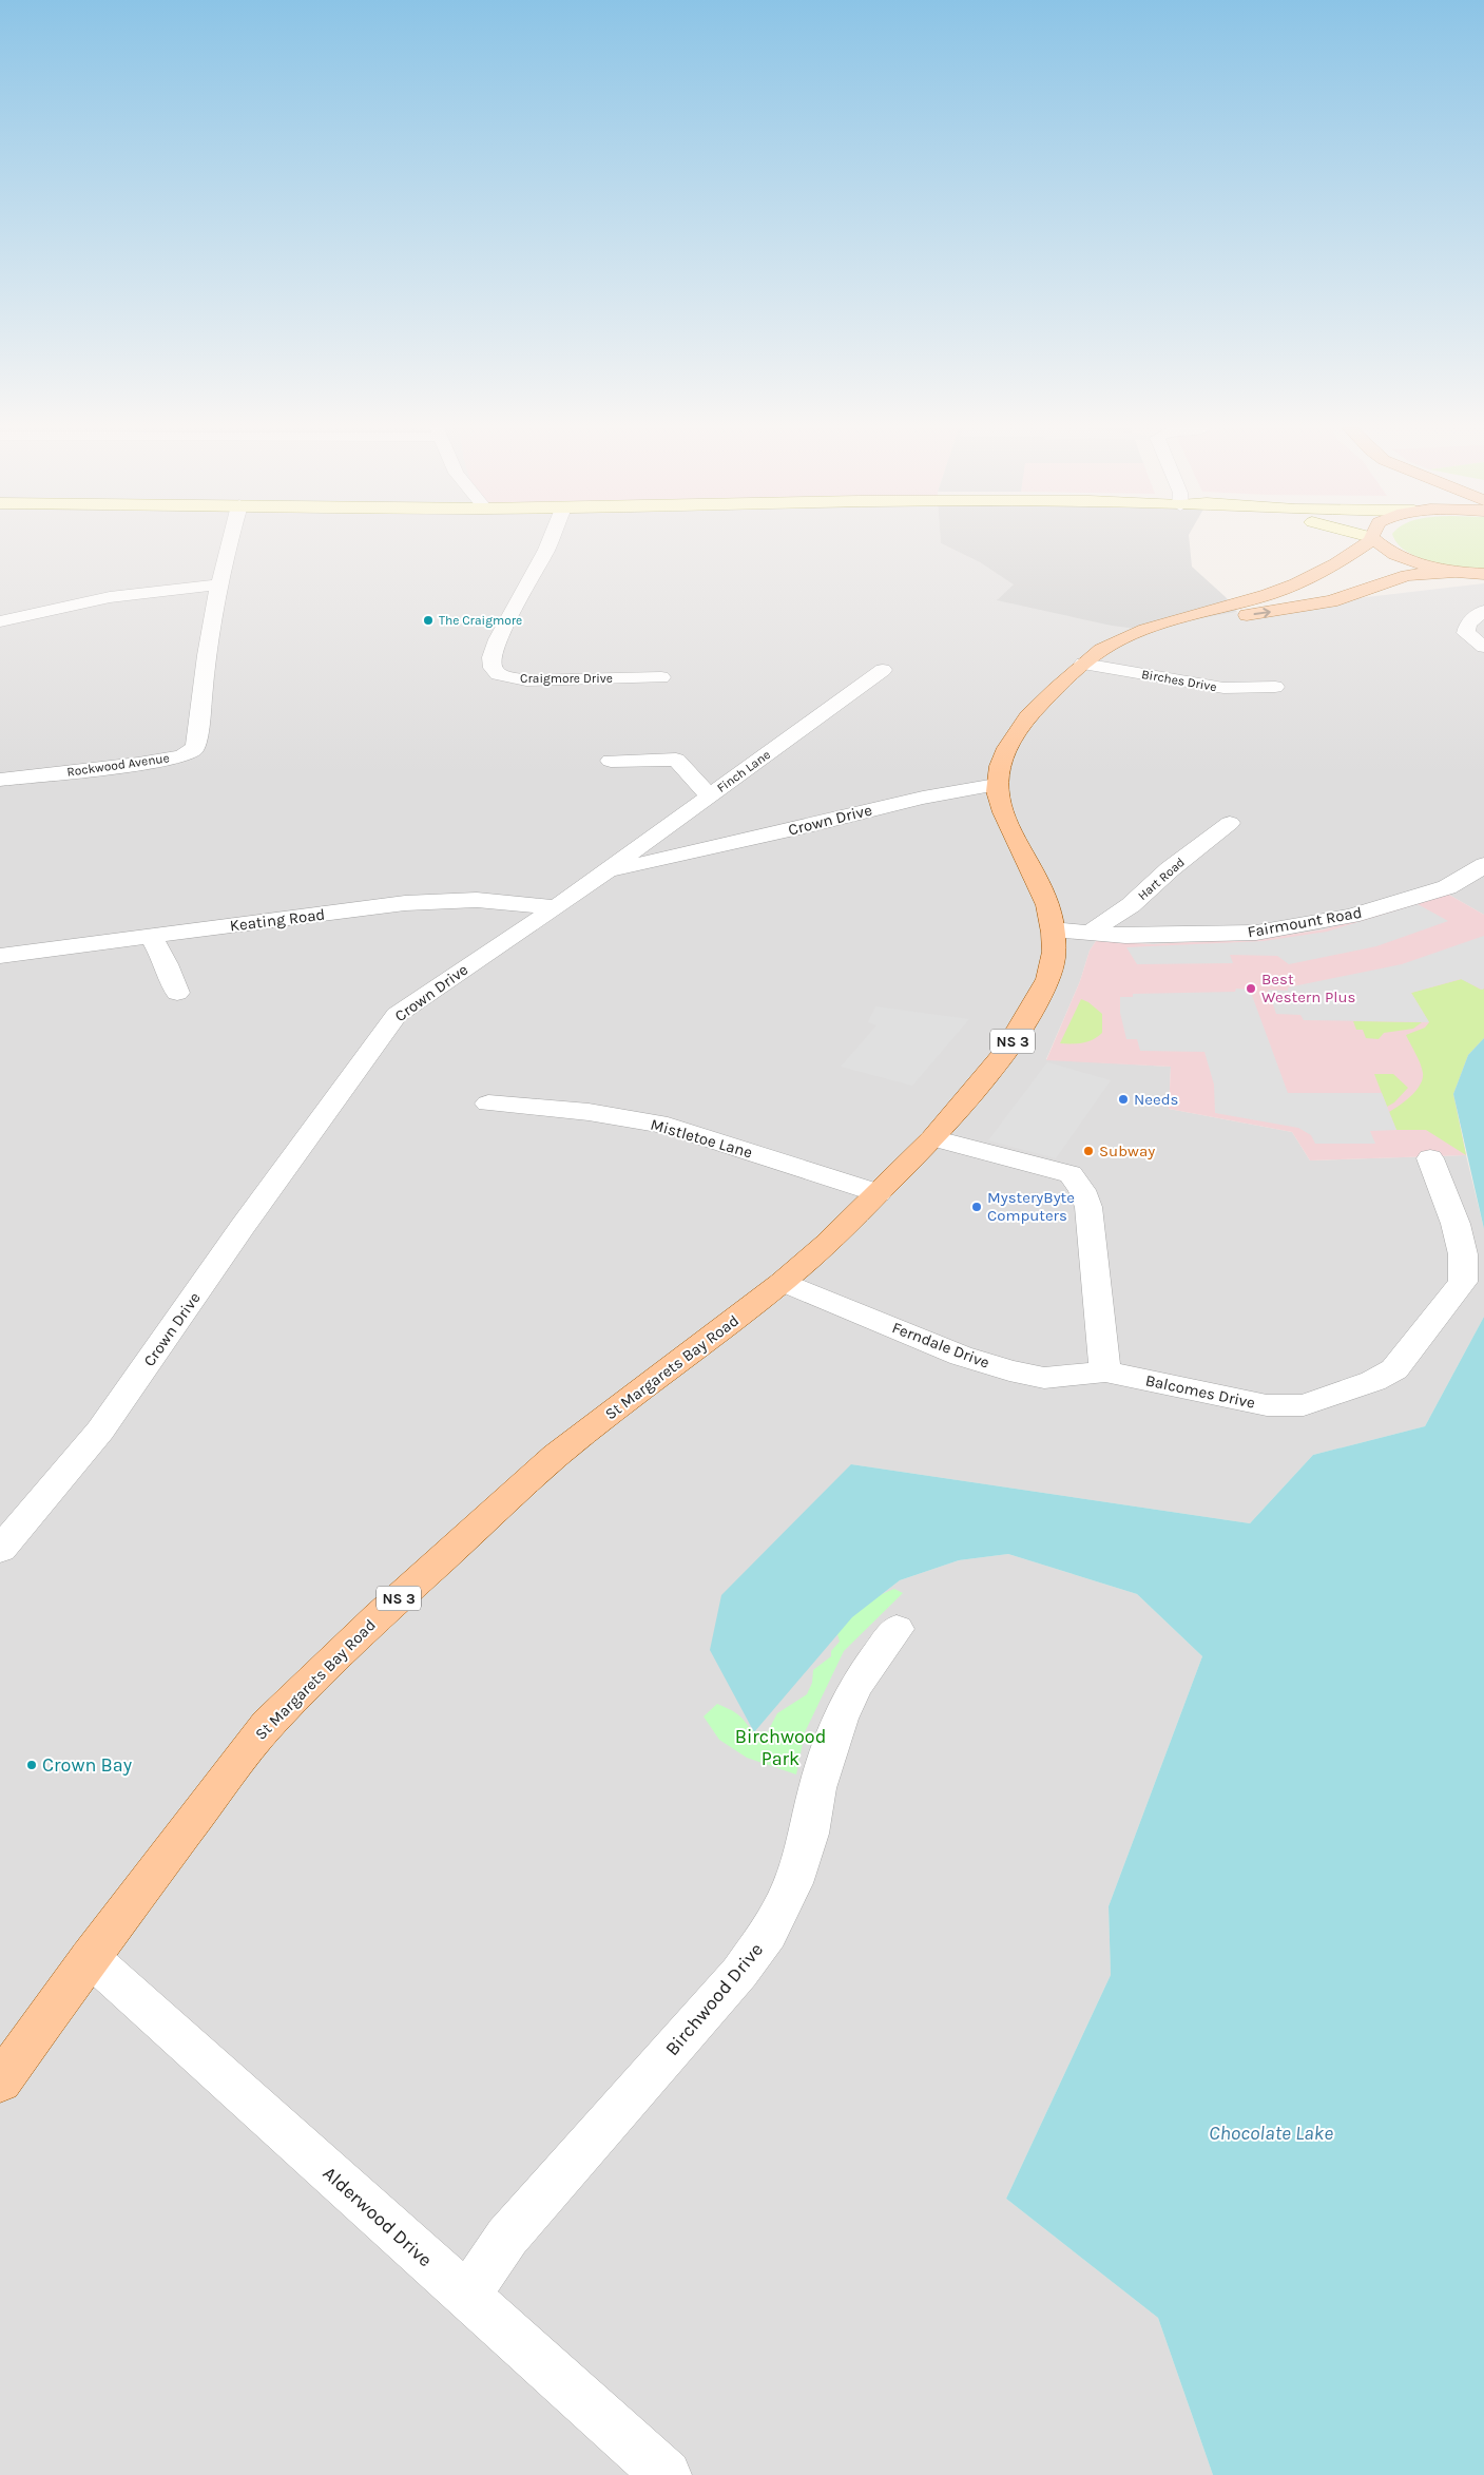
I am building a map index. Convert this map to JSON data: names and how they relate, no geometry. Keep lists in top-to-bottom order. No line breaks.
{"streets":{"main road":["NS 3","St Margarets Bay Road"],"street":["Craigmore Drive","Birches Drive","Rockwood Avenue","Finch Lane","Crown Drive","Hart Road","Keating Road","Fairmount Road","Mistletoe Lane","Ferndale Drive","Balcomes Drive","Birchwood Drive","Alderwood Drive"]},"crossings":[["Finch Lane","Crown Drive"],["Crown Drive","Keating Road"],["Crown Drive","St Margarets Bay Road"],["Hart Road","Fairmount Road"],["Fairmount Road","St Margarets Bay Road"],["Mistletoe Lane","St Margarets Bay Road"],["Ferndale Drive","St Margarets Bay Road"],["Ferndale Drive","Balcomes Drive"],["St Margarets Bay Road","Alderwood Drive"],["Birchwood Drive","Alderwood Drive"]],"water":["Chocolate Lake"],"parks":["Birchwood Park"],"places":["The Craigmore","Best Western Plus","Needs","Subway","MysteryByte Computers","Crown Bay"]}
